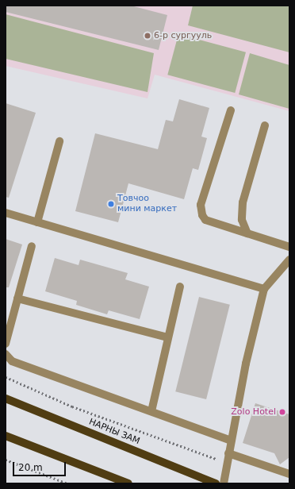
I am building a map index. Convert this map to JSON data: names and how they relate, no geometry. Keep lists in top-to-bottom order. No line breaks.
{"streets":{"main road":["НАРНЫ ЗАМ"]},"places":["6-р сургууль","Товчоо мини маркет","Zolo Hotel"],"scale_bar":"20 m"}
